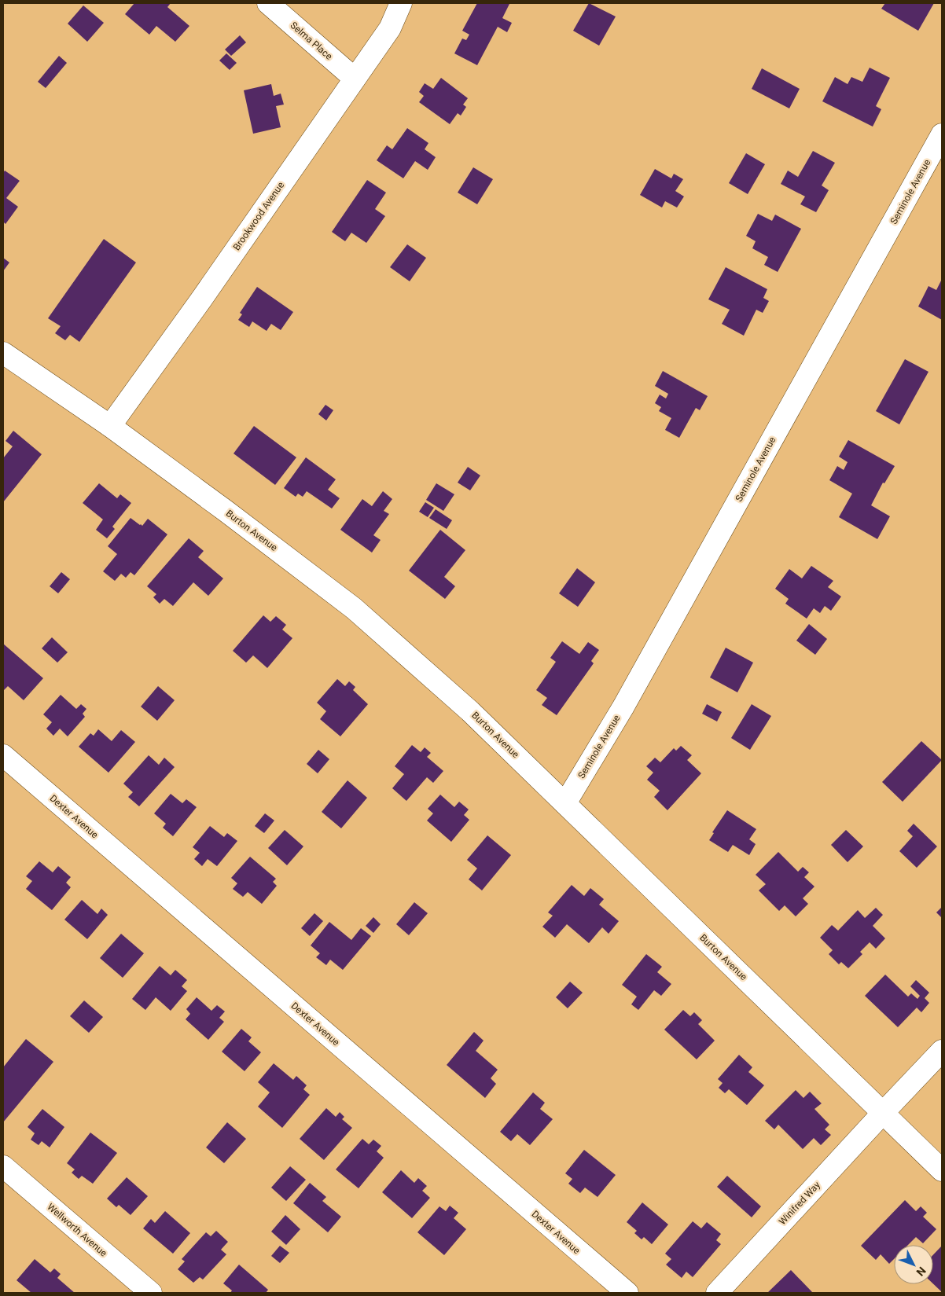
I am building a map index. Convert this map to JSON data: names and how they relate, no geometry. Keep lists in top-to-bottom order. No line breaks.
{"streets":{"street":["Selma Place","Seminole Avenue","Brookwood Avenue","Burton Avenue","Dexter Avenue","Winifred Way","Wellworth Avenue"]},"crossings":[["Selma Place","Brookwood Avenue"],["Seminole Avenue","Burton Avenue"],["Brookwood Avenue","Burton Avenue"],["Burton Avenue","Winifred Way"]],"north":"bottom right"}
